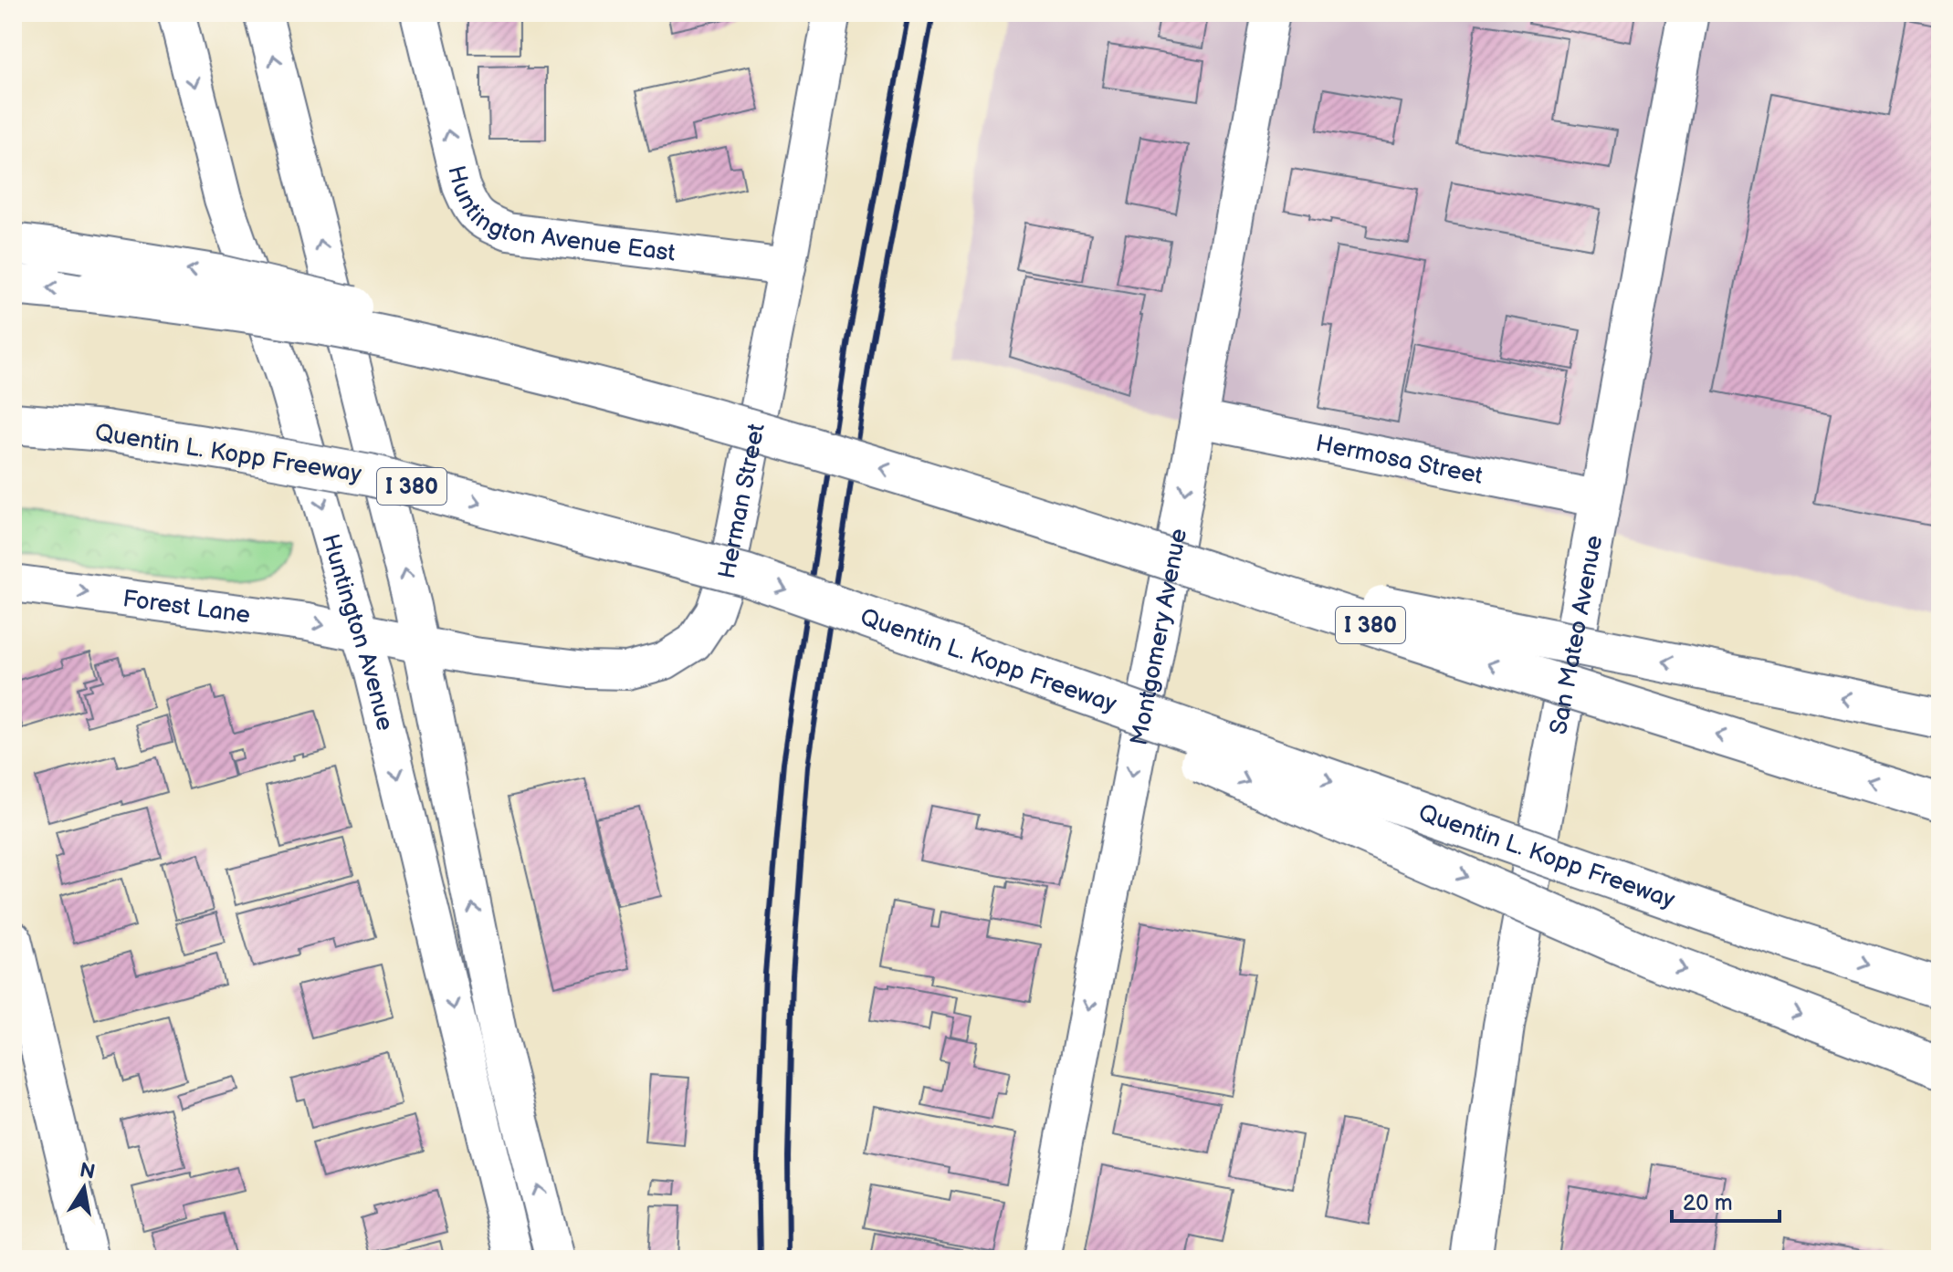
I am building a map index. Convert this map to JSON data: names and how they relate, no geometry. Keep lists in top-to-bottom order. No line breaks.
{"streets":{"main road":["Quentin L. Kopp Freeway","I 380","San Mateo Avenue"],"street":["Huntington Avenue East","Hermosa Street","Herman Street","Forest Lane","Huntington Avenue","Montgomery Avenue"]},"crossings":[["Huntington Avenue East","Herman Street"],["Hermosa Street","San Mateo Avenue"],["Hermosa Street","Montgomery Avenue"],["Herman Street","Forest Lane"],["Herman Street","Huntington Avenue"],["Forest Lane","Huntington Avenue"]],"one_way":["Huntington Avenue East","Forest Lane","Montgomery Avenue"],"scale_bar":"20 m","north":"top"}
